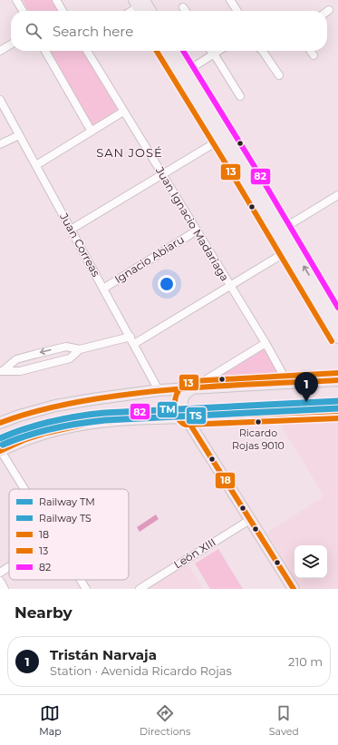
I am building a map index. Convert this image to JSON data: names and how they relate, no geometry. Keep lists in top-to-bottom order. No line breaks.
{"streets":{"street":["Juan Ignacio Madariaga","Juan Correas","Ignacio Abiaru","León XIII"]},"crossings":[["Juan Ignacio Madariaga","Ignacio Abiaru"],["Juan Correas","Ignacio Abiaru"]],"districts":["SAN JOSÉ"],"places":["Ricardo Rojas 9010"],"lines":["transit line 13","transit line 82","transit line 18","rail line TM","rail line TS"],"legend":["Railway TM","Railway TS","18","13","82"],"page":{"search":"Search here","pins":"1","heading":"Nearby","list":[{"mark":"1","name":"Tristán Narvaja","note":"Station · Avenida Ricardo Rojas","value":"210 m"}],"nav":["Map","Directions","Saved"]}}
